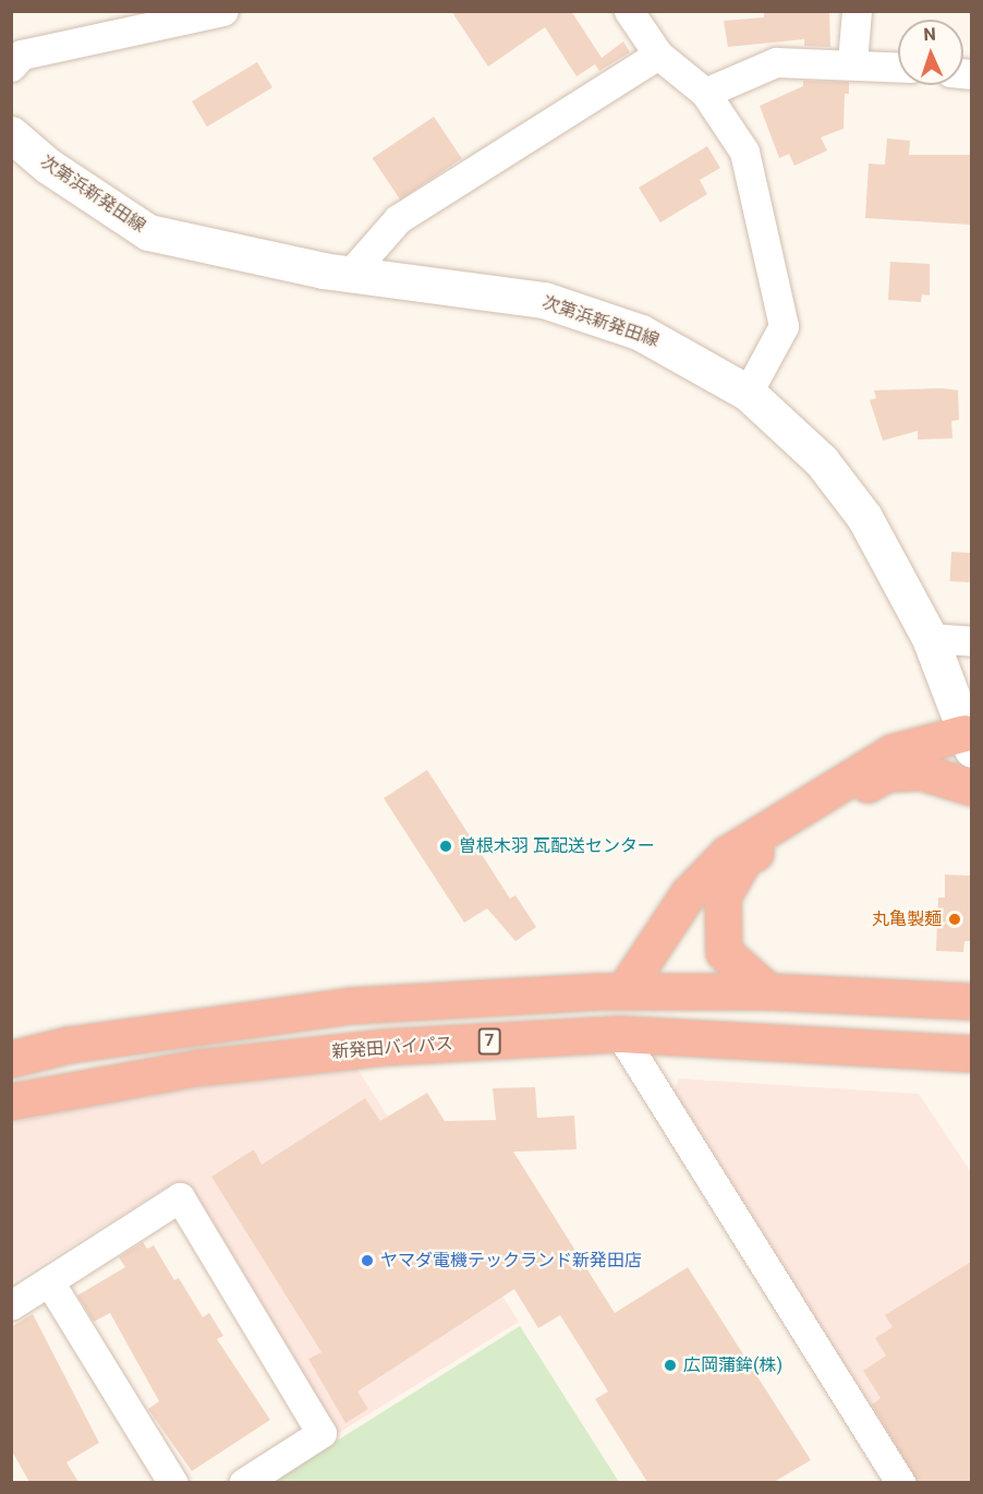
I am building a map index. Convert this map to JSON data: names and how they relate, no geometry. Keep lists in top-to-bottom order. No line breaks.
{"streets":{"highway":["7","新発田バイパス"],"main road":["次第浜新発田線"]},"places":["曽根木羽 瓦配送センター","丸亀製麺","ヤマダ電機テックランド新発田店","広岡蒲鉾(株)"],"north":"top"}
